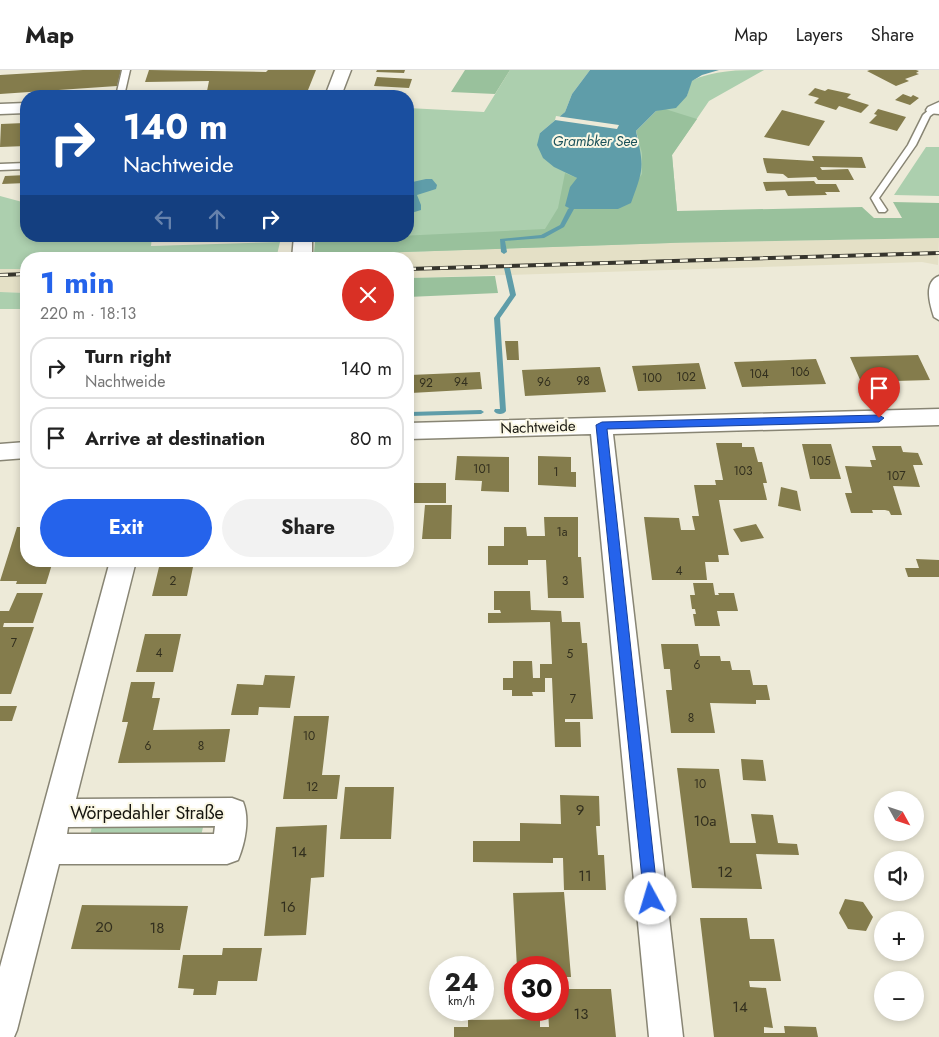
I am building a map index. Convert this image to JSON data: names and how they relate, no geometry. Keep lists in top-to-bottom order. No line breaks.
{"streets":{"street":["Nachtweide","Wörpedahler Straße"]},"water":["Grambker See"],"house_numbers":["106","104","102","100","98","94","96","92","105","101","103","1","107","1a","4","2","3","7","4","5","6","7","8","10","6","8","10","12","9","10a","14","12","11","16","20","18","14","13"],"north":"bottom right","page":{"header":"Map","nav":["Map","Layers","Share"],"turn":["140 m","Nachtweide"],"heading":["1 min","220 m · 18:13"],"list":[{"name":"Turn right","note":"Nachtweide","value":"140 m"},{"name":"Arrive at destination","value":"80 m"}],"buttons":["Exit","Share"],"map_buttons":["+","−"],"speed":"24 km/h","limit":"30"}}
